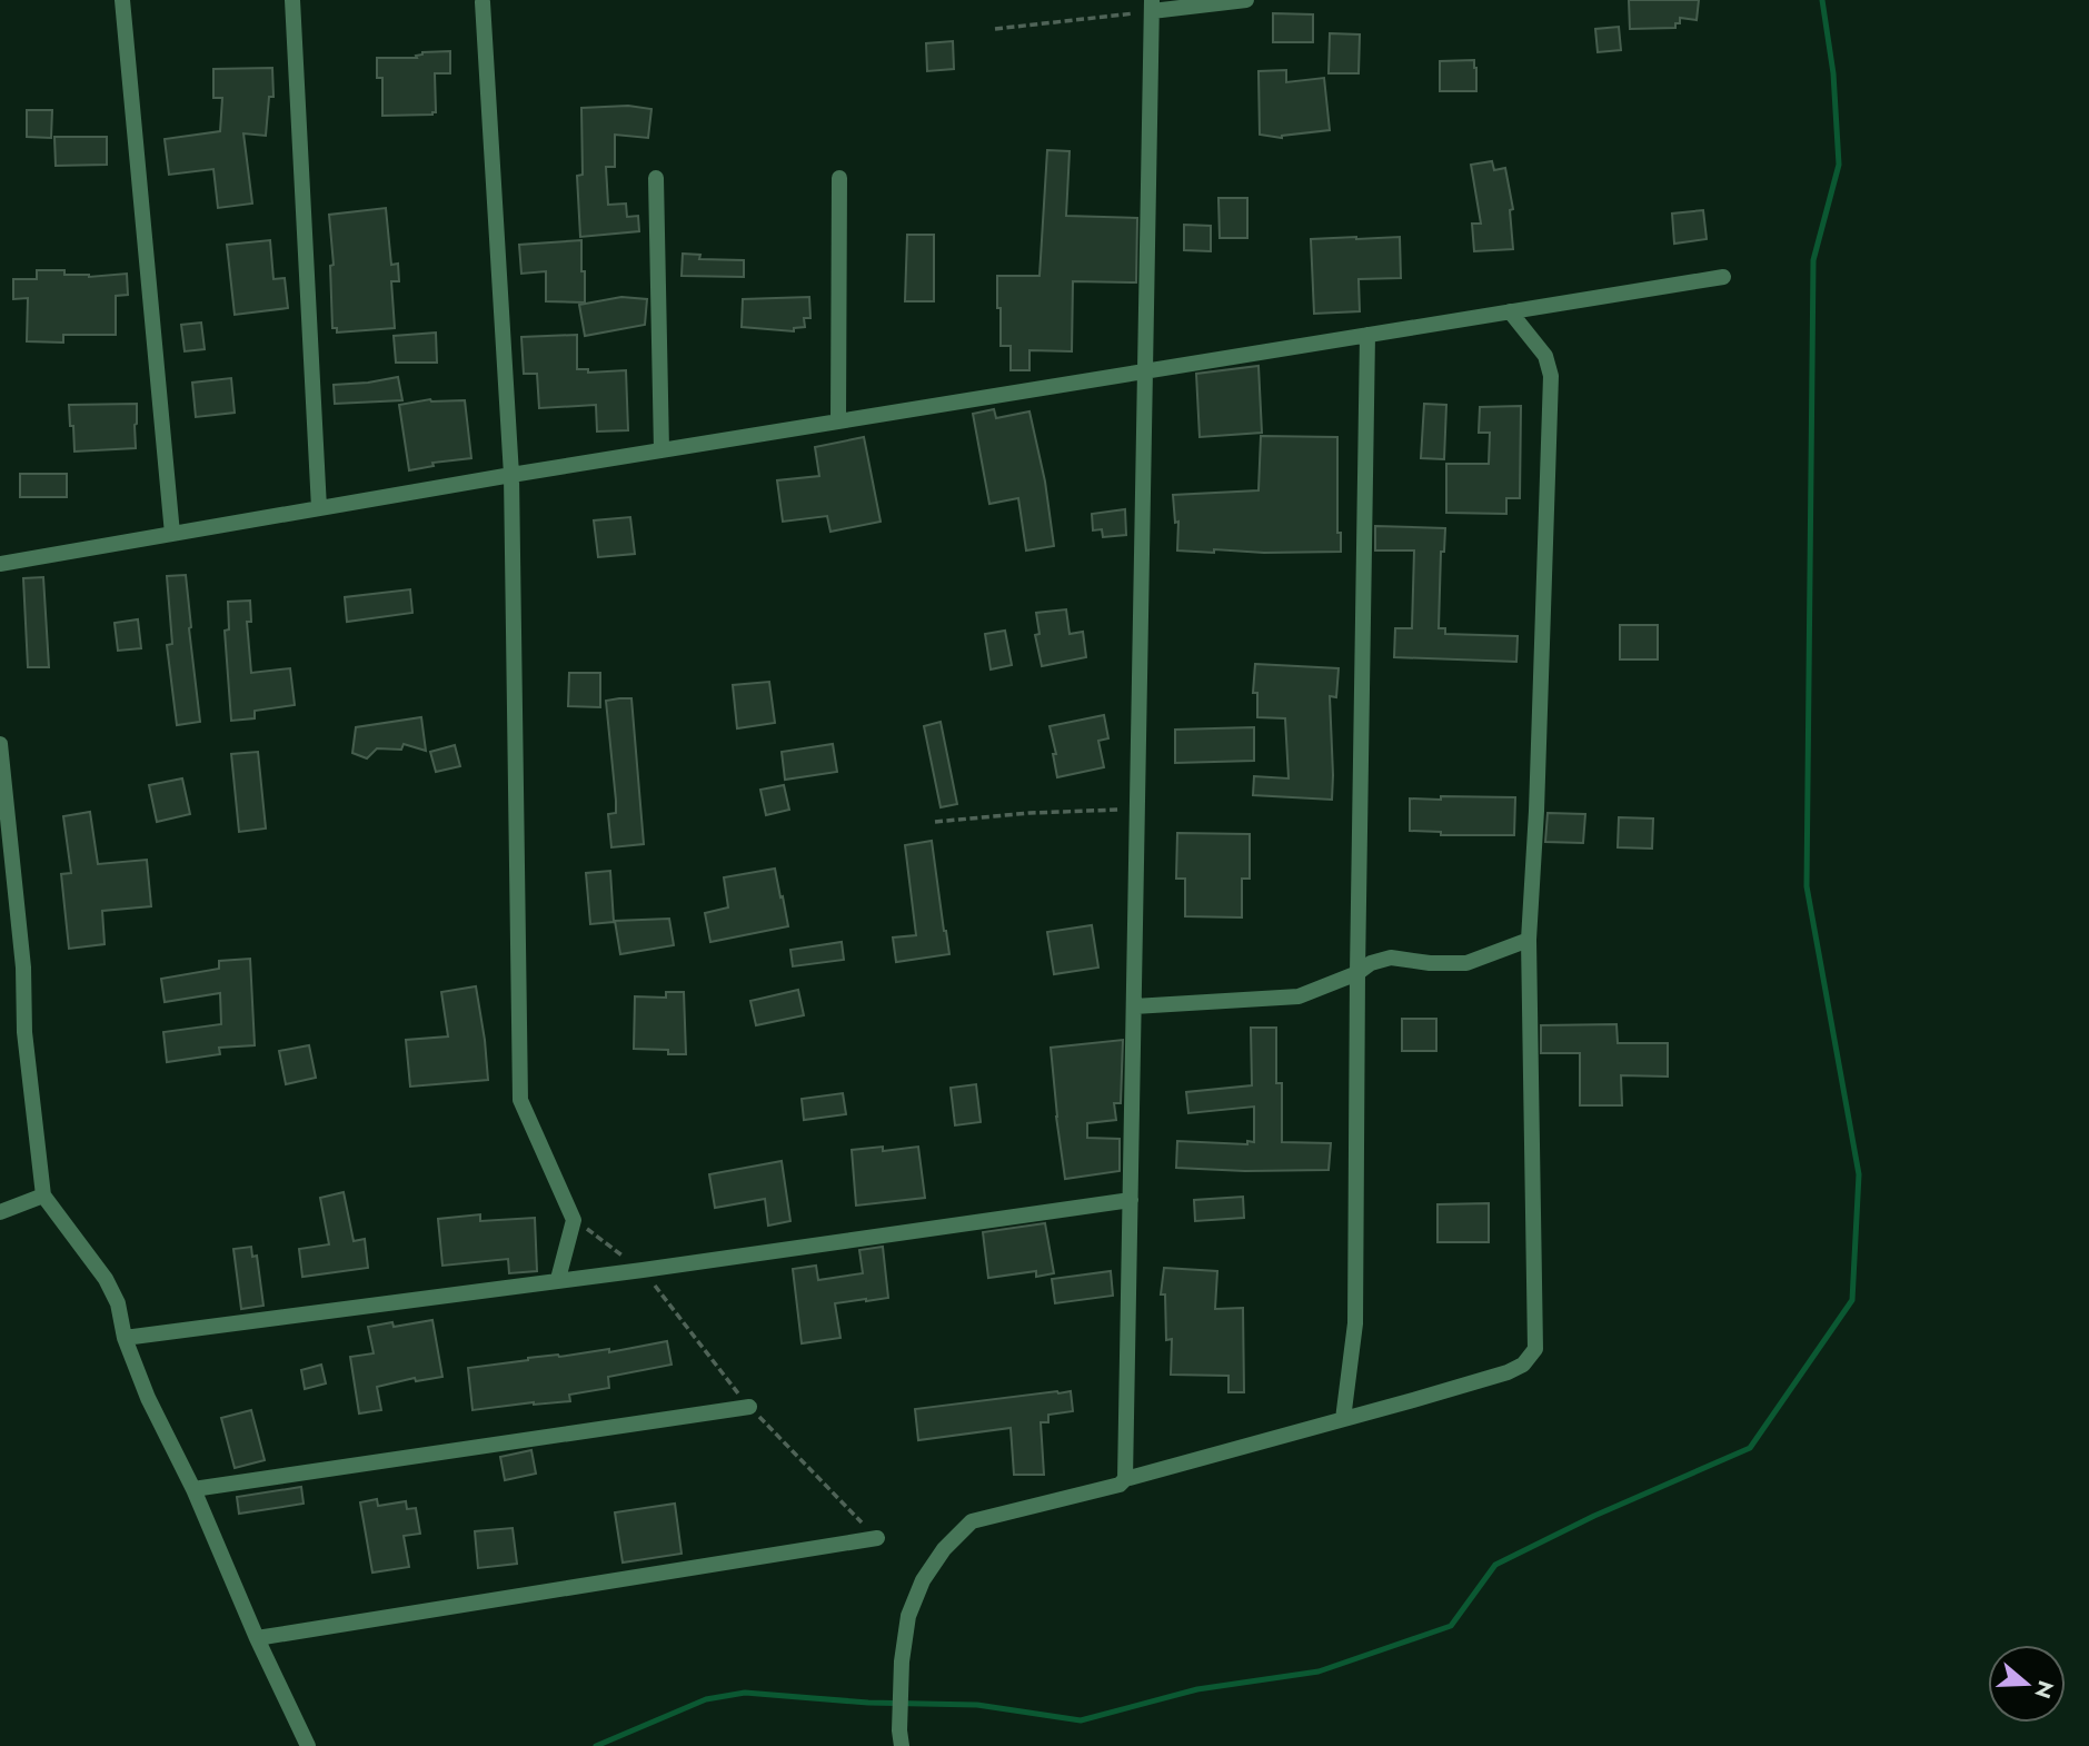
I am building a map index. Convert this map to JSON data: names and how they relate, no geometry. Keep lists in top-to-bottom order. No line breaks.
{"north":"right"}
